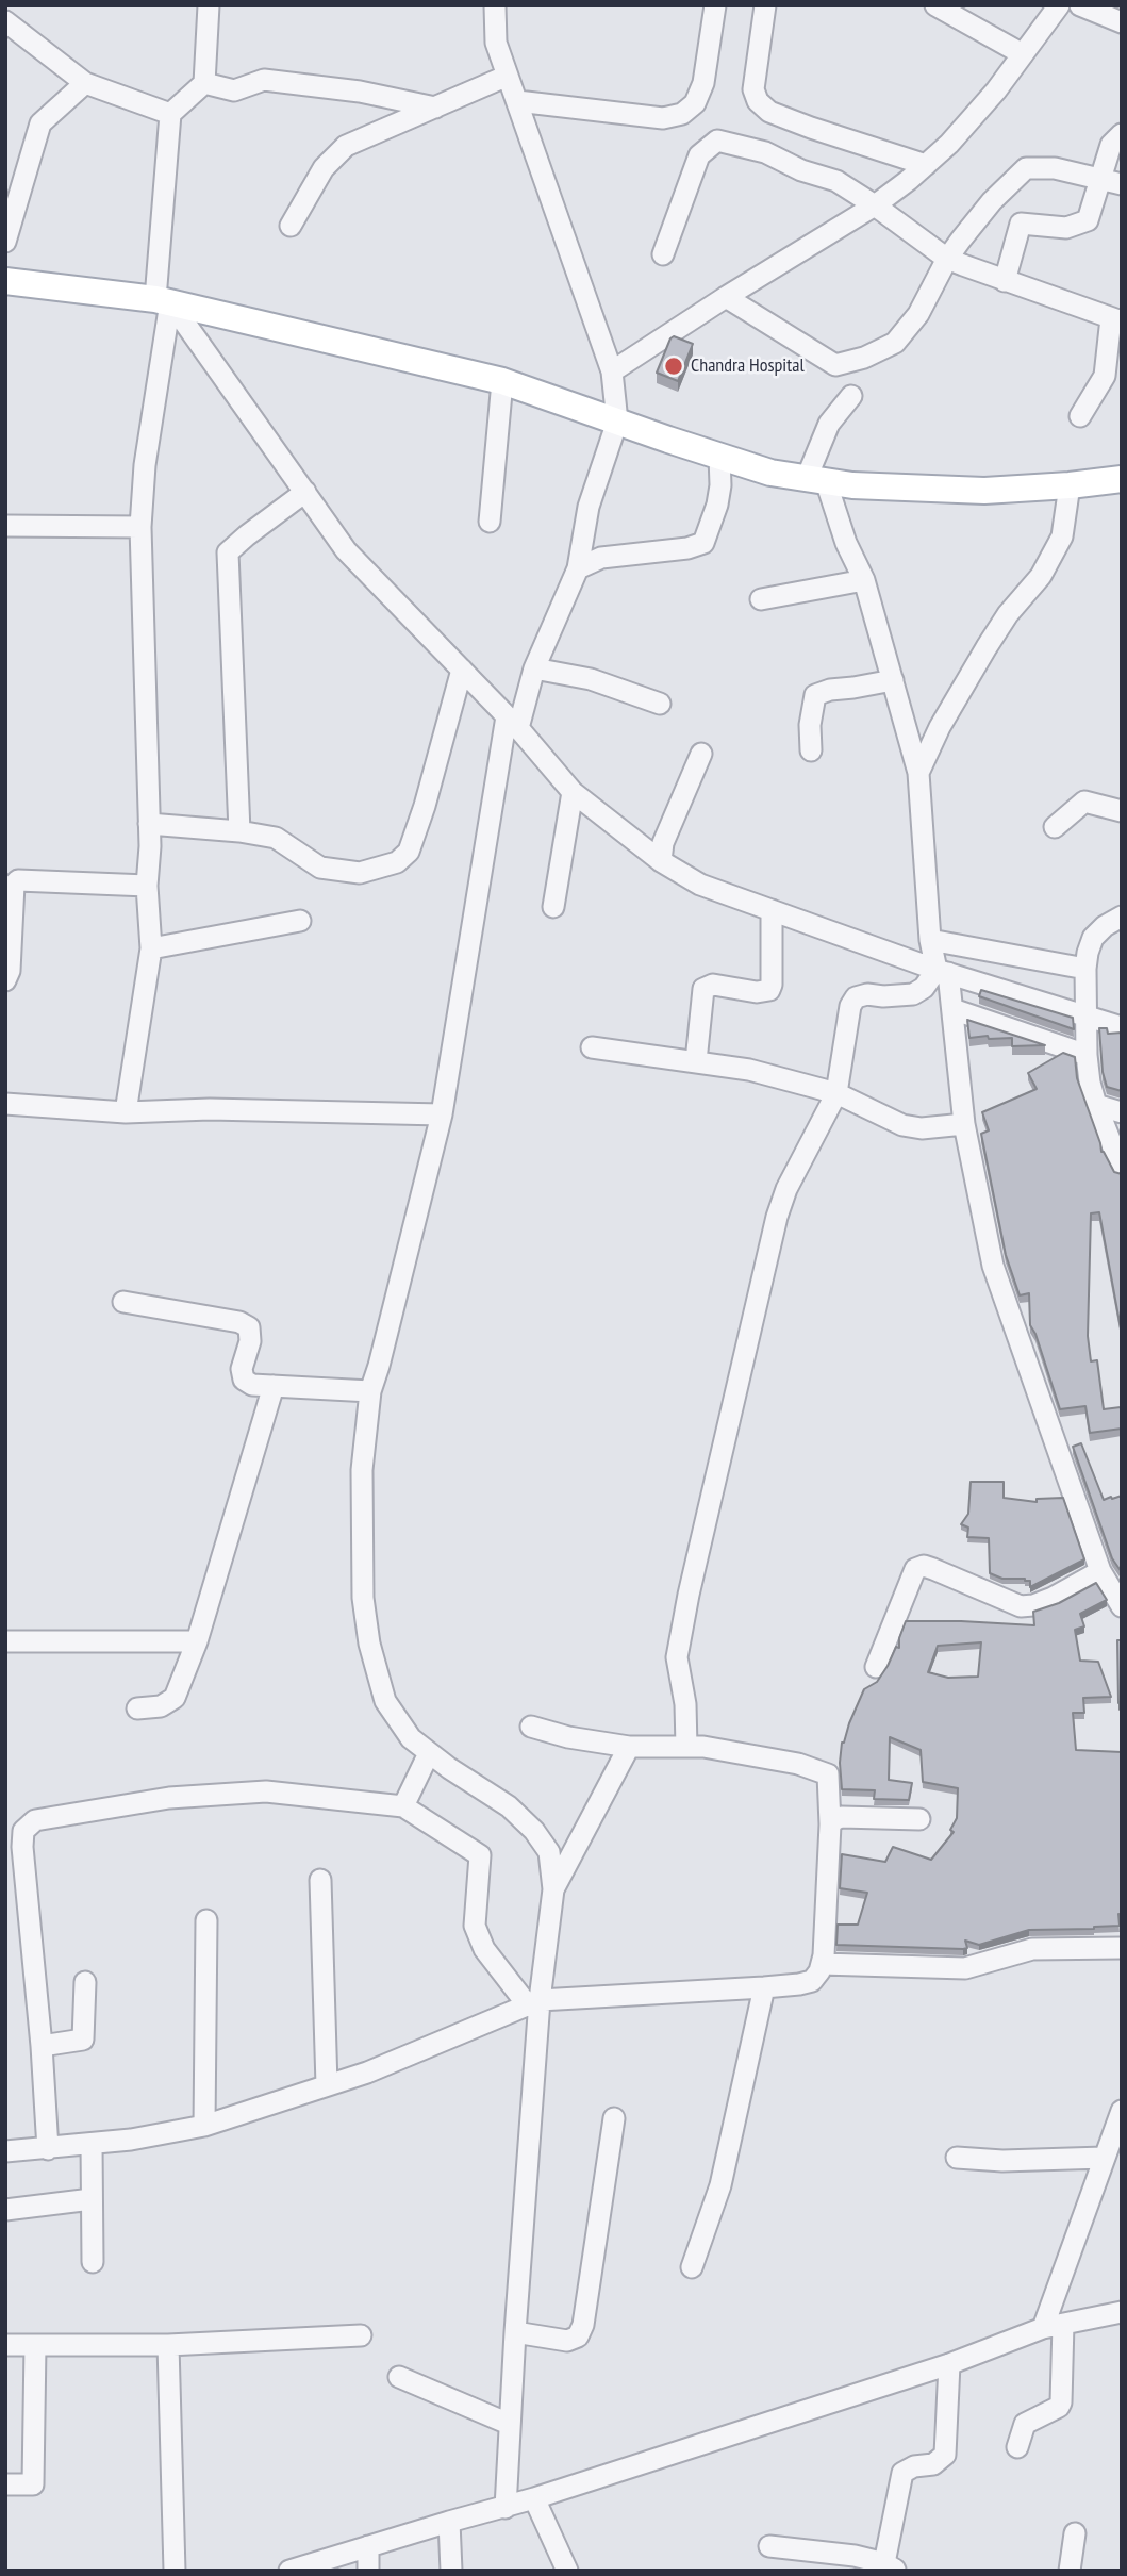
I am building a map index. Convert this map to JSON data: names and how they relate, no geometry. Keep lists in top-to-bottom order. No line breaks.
{"places":["Chandra Hospital"]}
